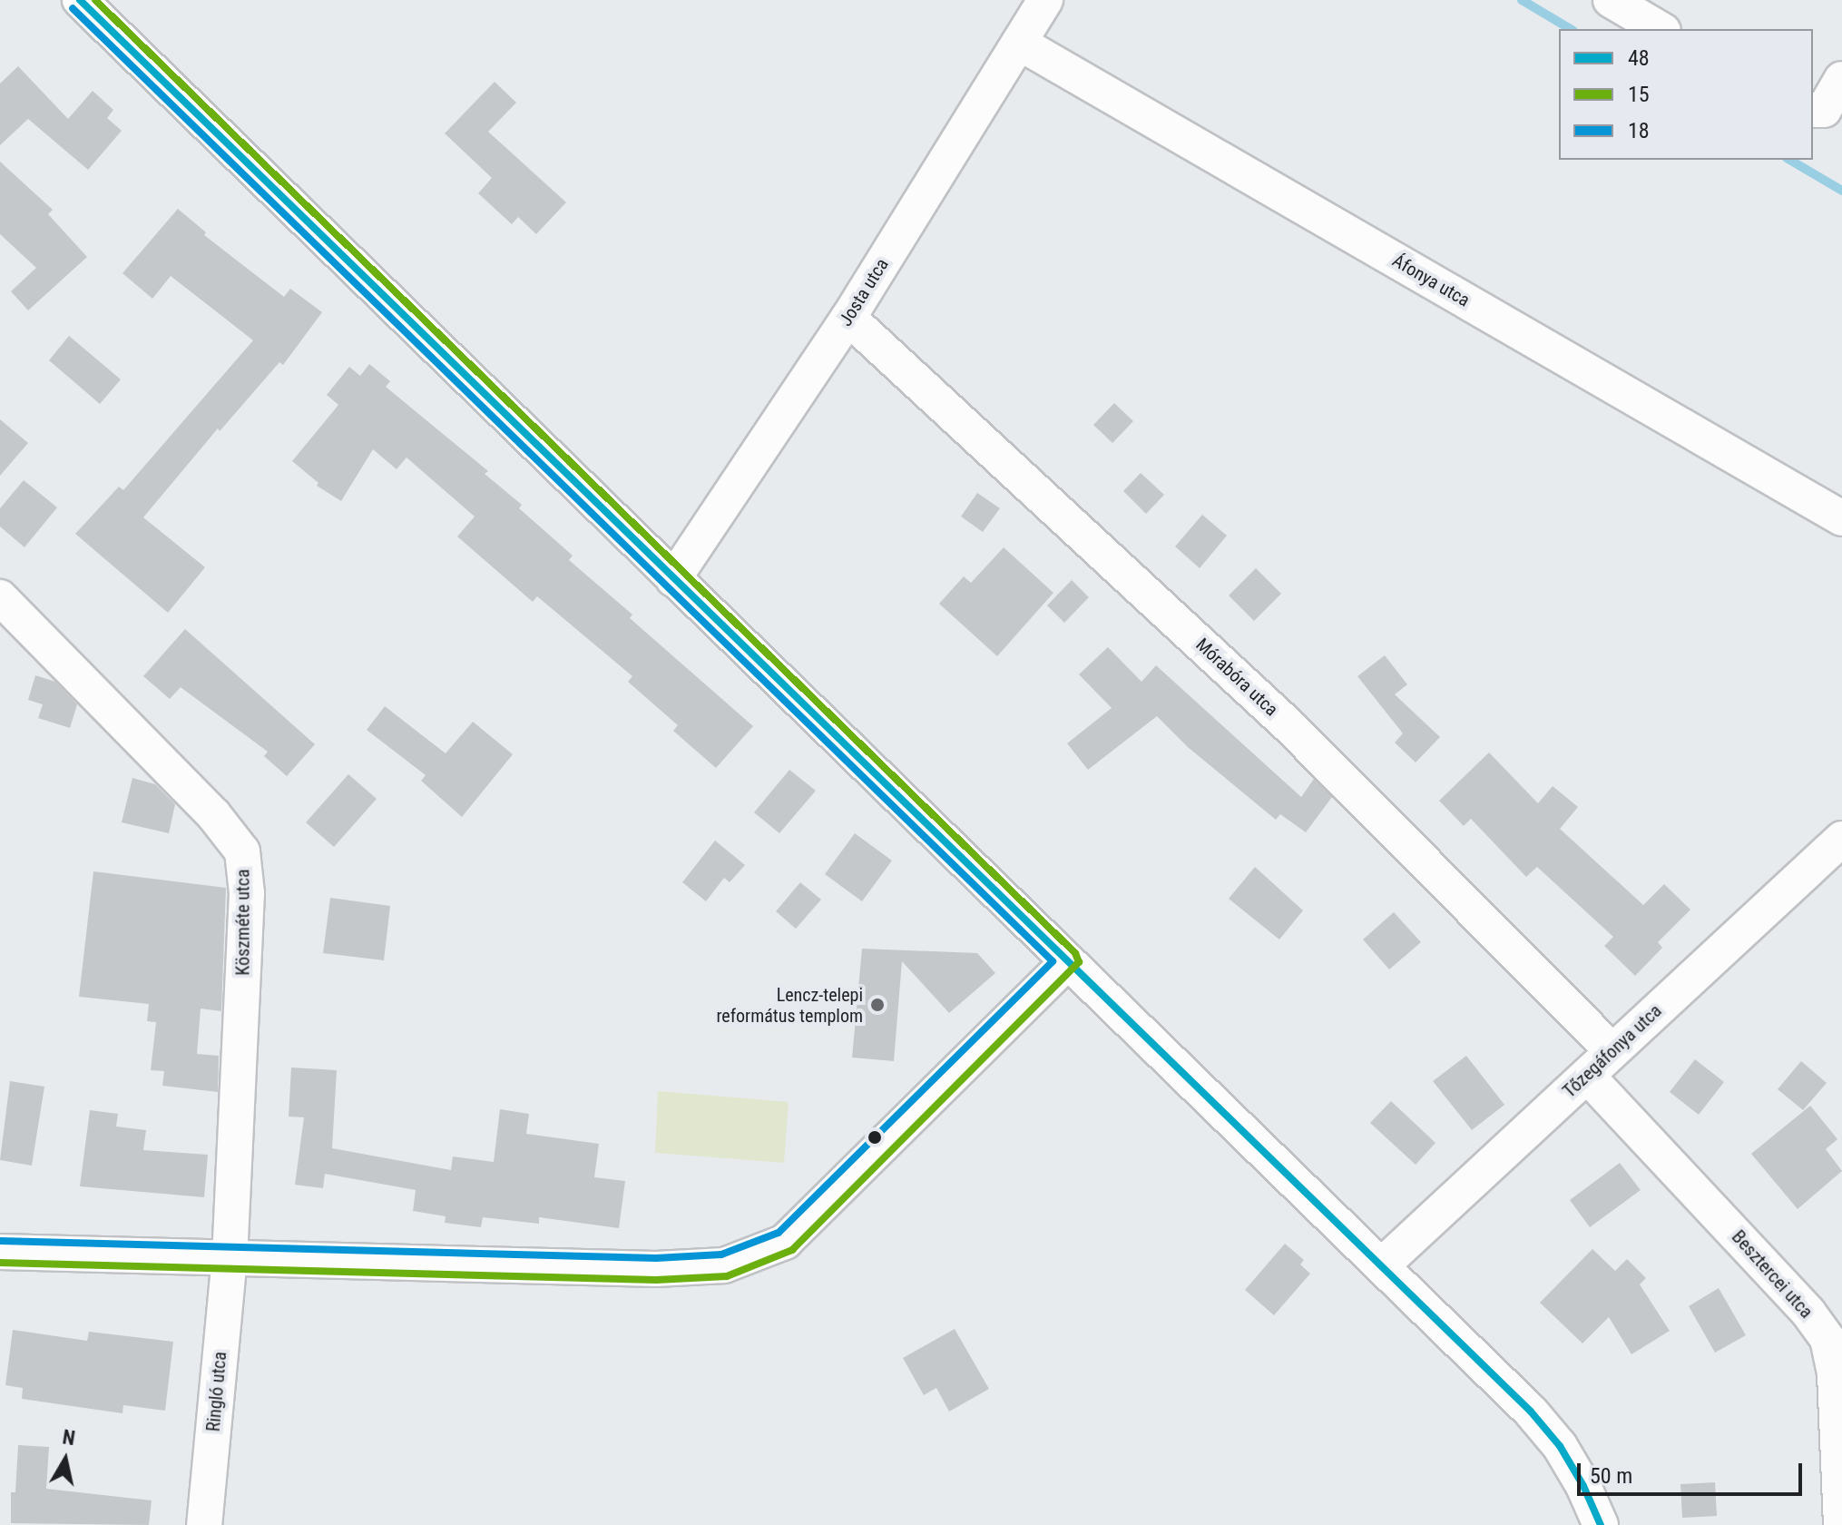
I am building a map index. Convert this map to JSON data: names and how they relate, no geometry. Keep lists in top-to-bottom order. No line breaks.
{"streets":{"street":["Áfonya utca","Josta utca","Mórabóra utca","Köszméte utca","Tőzegáfonya utca","Besztercei utca","Ringló utca"]},"crossings":[["Áfonya utca","Josta utca"],["Josta utca","Mórabóra utca"],["Mórabóra utca","Tőzegáfonya utca"],["Köszméte utca","Ringló utca"],["Tőzegáfonya utca","Besztercei utca"]],"places":["Lencz-telepi református templom"],"lines":["transit line 48","transit line 15","transit line 18"],"legend":["48","15","18"],"scale_bar":"50 m","north":"top"}
